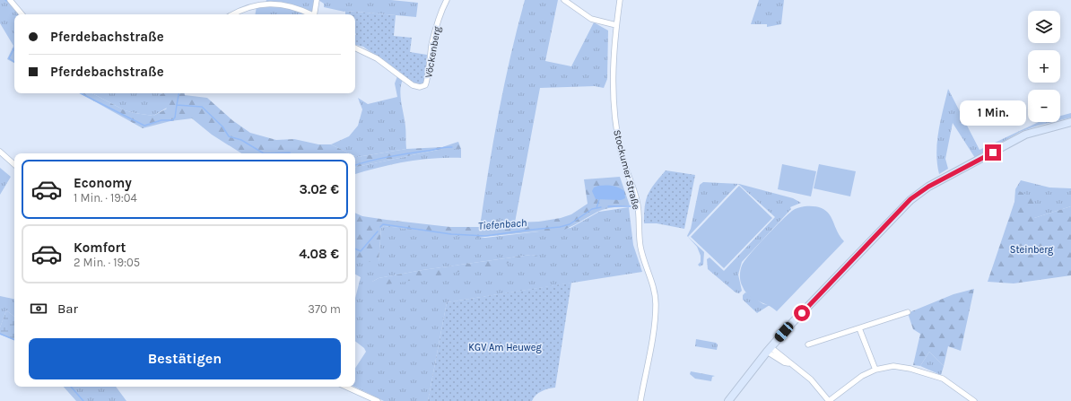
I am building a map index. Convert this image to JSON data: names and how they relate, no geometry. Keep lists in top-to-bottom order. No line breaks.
{"streets":{"street":["Vöckenberg","Stockumer Straße"]},"water":["Tiefenbach"],"parks":["Steinberg","KGV Am Heuweg"],"page":{"map_buttons":["+","−"],"banner":["Pferdebachstraße","Pferdebachstraße"],"bubble":"1 Min.","list":[{"name":"Economy","note":"1 Min. · 19:04","value":"3.02 €"},{"name":"Komfort","note":"2 Min. · 19:05","value":"4.08 €"}],"pay":["Bar","370 m"],"buttons":"Bestätigen"}}
